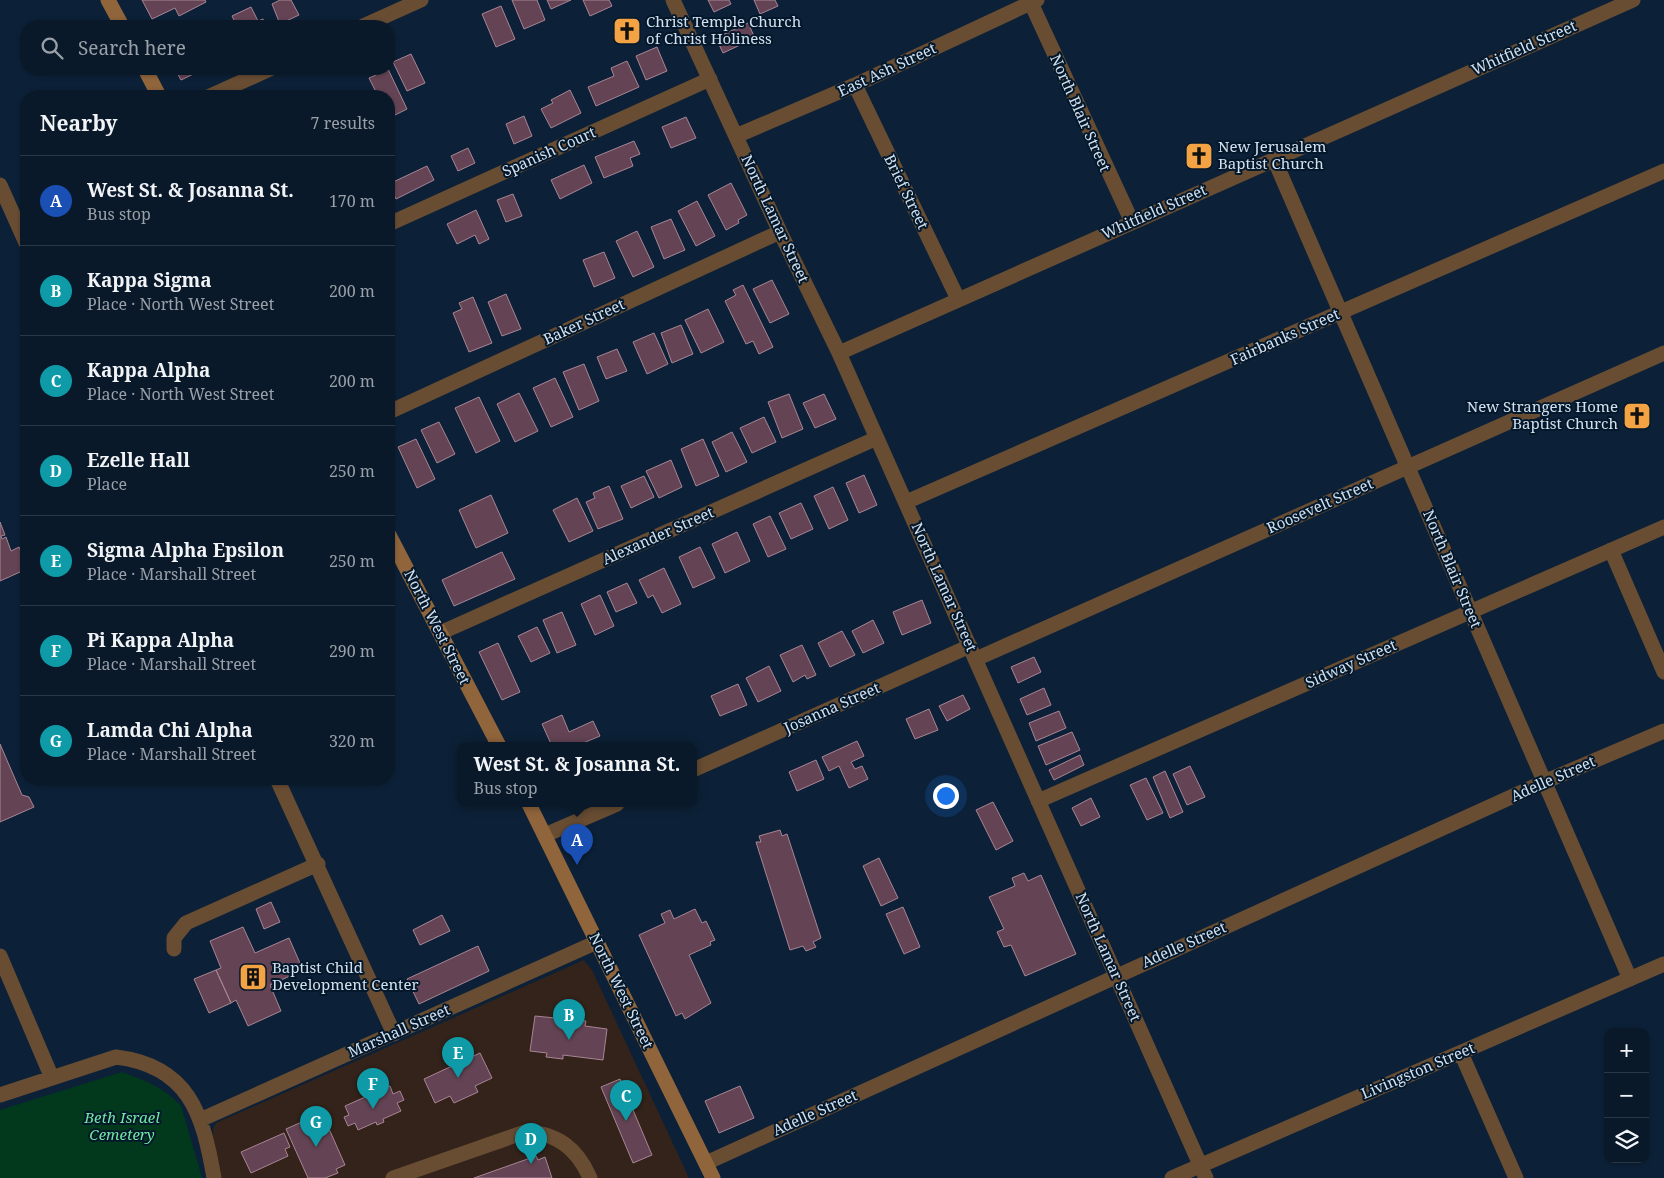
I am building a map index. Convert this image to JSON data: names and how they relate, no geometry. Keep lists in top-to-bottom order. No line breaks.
{"streets":{"street":["Whitfield Street","East Ash Street","North Blair Street","Spanish Court","Brief Street","North Lamar Street","Baker Street","Fairbanks Street","Roosevelt Street","Alexander Street","North West Street","Sidway Street","Josanna Street","Adelle Street","Marshall Street","Livingston Street"]},"crossings":[["Whitfield Street","North Blair Street"],["Whitfield Street","Brief Street"],["Whitfield Street","North Lamar Street"],["East Ash Street","North Blair Street"],["East Ash Street","Brief Street"],["East Ash Street","North Lamar Street"],["North Blair Street","Fairbanks Street"],["North Blair Street","Roosevelt Street"],["North Blair Street","Sidway Street"],["North Blair Street","Adelle Street"],["North Blair Street","Livingston Street"],["Spanish Court","North Lamar Street"],["North Lamar Street","Baker Street"],["North Lamar Street","Fairbanks Street"],["North Lamar Street","Roosevelt Street"],["North Lamar Street","Alexander Street"],["North Lamar Street","Sidway Street"],["North Lamar Street","Josanna Street"],["North Lamar Street","Adelle Street"],["North Lamar Street","Livingston Street"],["Roosevelt Street","Josanna Street"],["Alexander Street","North West Street"],["North West Street","Adelle Street"],["North West Street","Marshall Street"]],"parks":["Beth Israel Cemetery"],"places":{"church":["Christ Temple Church of Christ Holiness","New Jerusalem Baptist Church","New Strangers Home Baptist Church"],"building":["Baptist Child Development Center"]},"page":{"search":"Search here","heading":["Nearby","7 results"],"list":[{"mark":"A","name":"West St. & Josanna St.","note":"Bus stop","value":"170 m"},{"mark":"B","name":"Kappa Sigma","note":"Place · North West Street","value":"200 m"},{"mark":"C","name":"Kappa Alpha","note":"Place · North West Street","value":"200 m"},{"mark":"D","name":"Ezelle Hall","note":"Place","value":"250 m"},{"mark":"E","name":"Sigma Alpha Epsilon","note":"Place · Marshall Street","value":"250 m"},{"mark":"F","name":"Pi Kappa Alpha","note":"Place · Marshall Street","value":"290 m"},{"mark":"G","name":"Lamda Chi Alpha","note":"Place · Marshall Street","value":"320 m"}],"popup":["West St. & Josanna St.","Bus stop"],"pins":["A","B","E","F","C","G","D"],"map_buttons":["+","−"]}}
